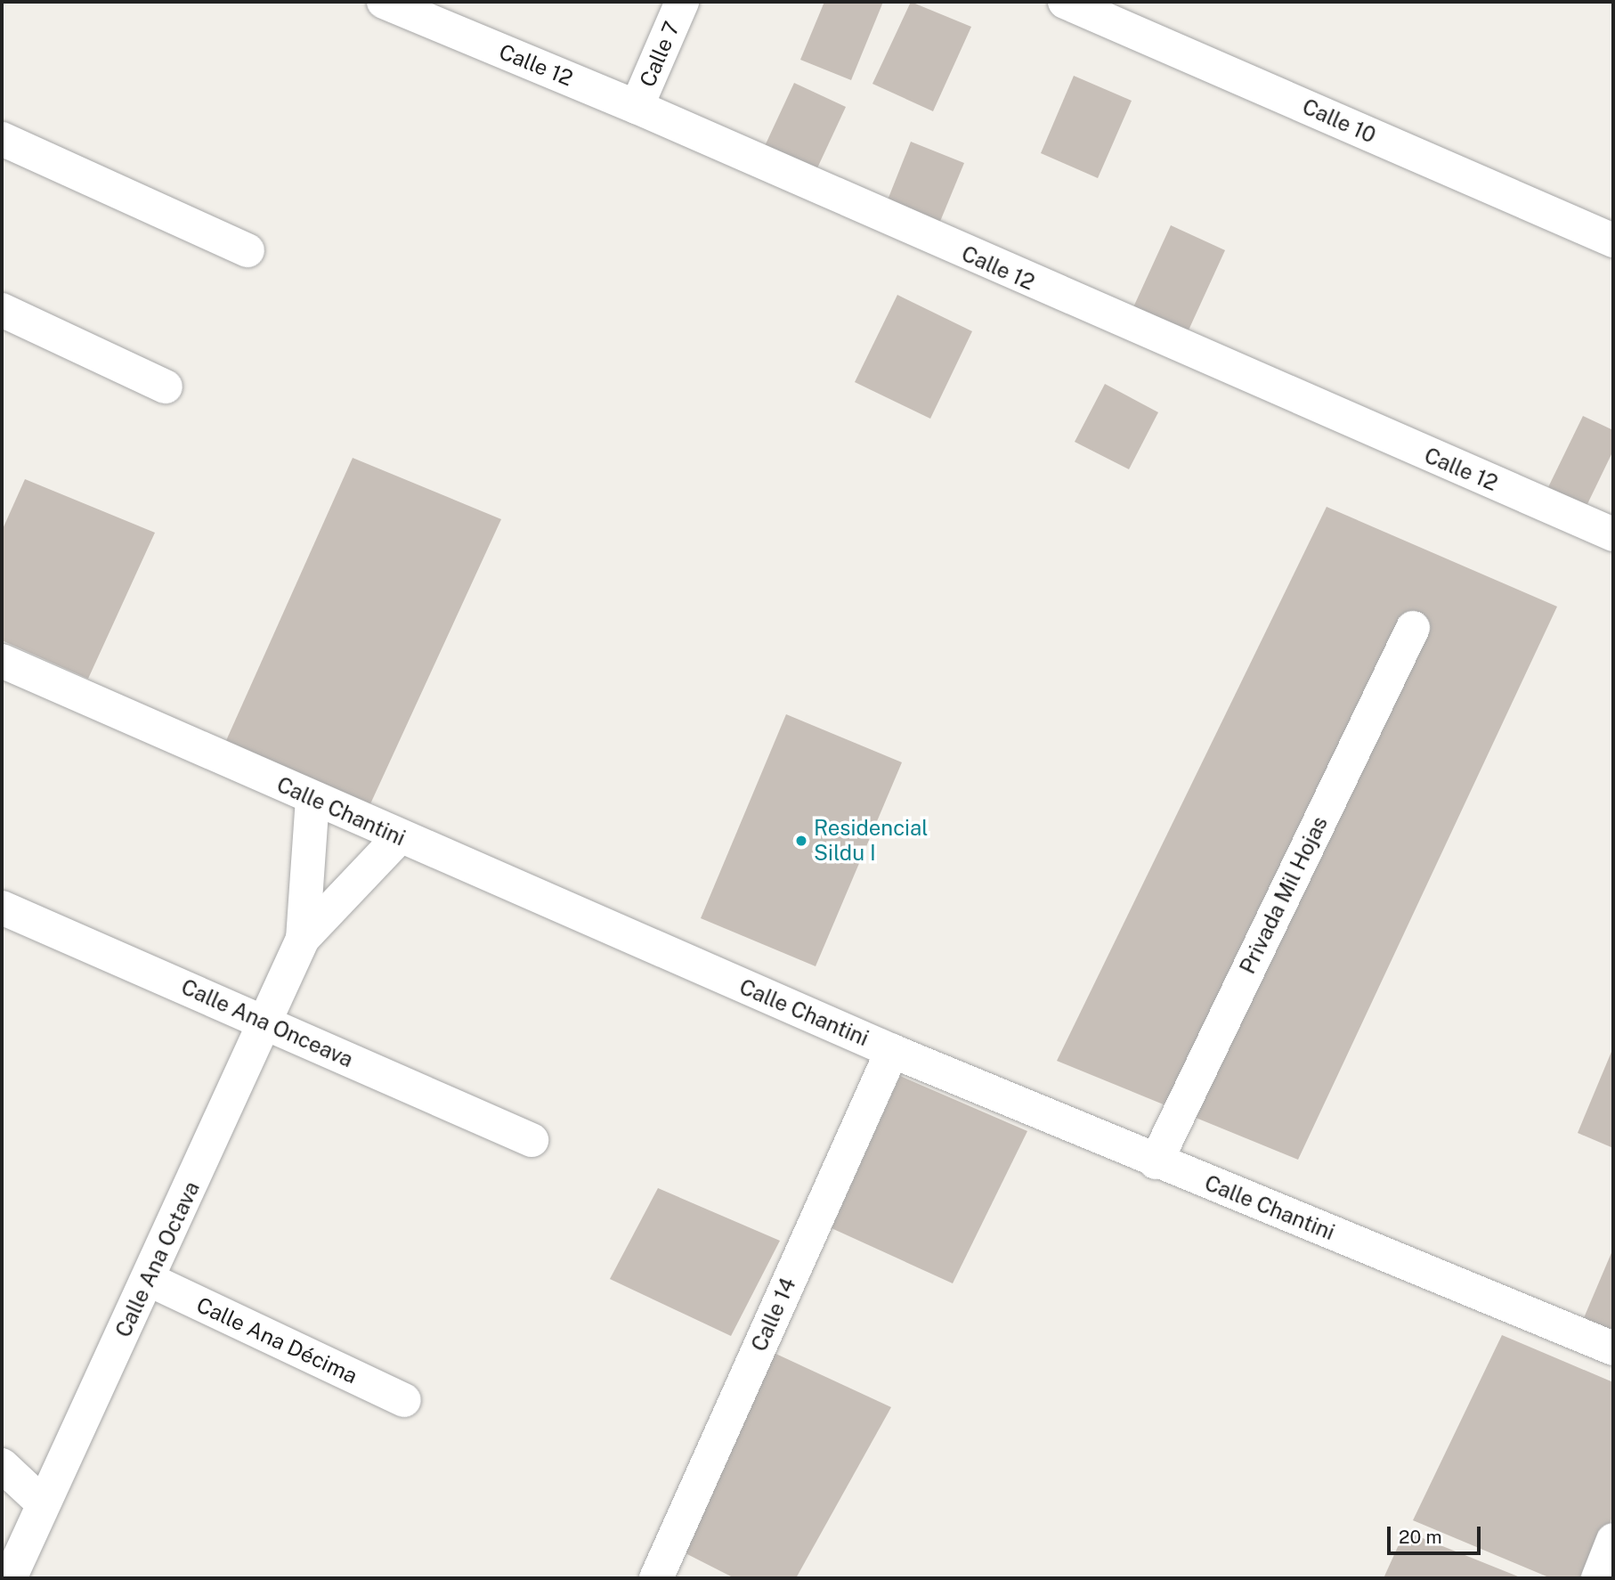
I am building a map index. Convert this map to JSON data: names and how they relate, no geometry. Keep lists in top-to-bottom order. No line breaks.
{"streets":{"street":["Calle 7","Calle 12","Calle 10","Calle Chantini","Privada Mil Hojas","Calle Ana Onceava","Calle Ana Octava","Calle 14","Calle Ana Décima"]},"crossings":[["Calle 7","Calle 12"],["Calle Chantini","Privada Mil Hojas"],["Calle Chantini","Calle Ana Octava"],["Calle Chantini","Calle 14"],["Calle Ana Onceava","Calle Ana Octava"],["Calle Ana Octava","Calle Ana Décima"]],"places":["Residencial Sildu I"],"scale_bar":"20 m"}
